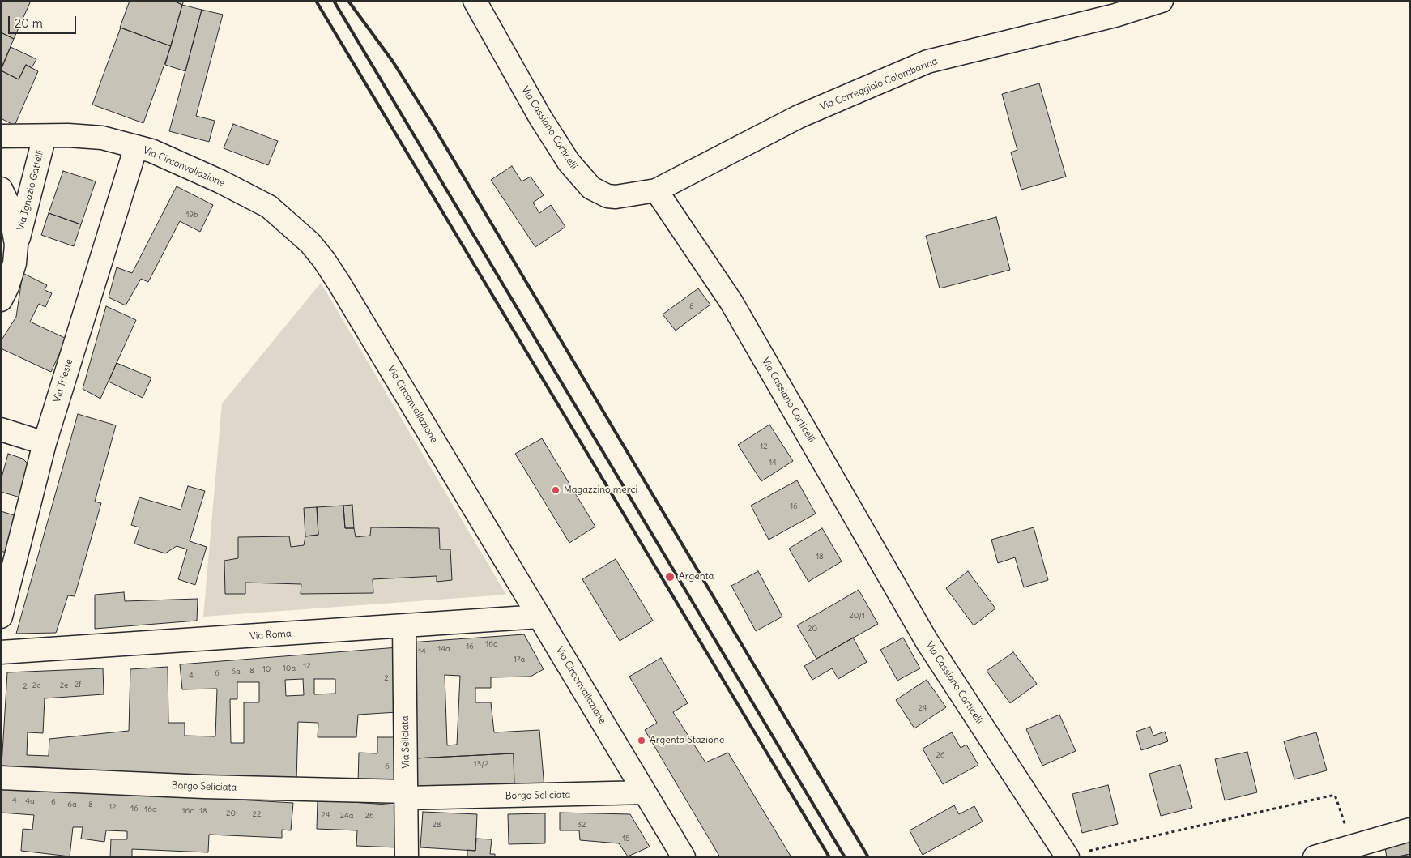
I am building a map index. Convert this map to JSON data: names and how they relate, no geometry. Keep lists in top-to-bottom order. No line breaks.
{"streets":{"street":["Via Correggiolo Colombarina","Via Cassiano Corticelli","Via Circonvallazione","Via Ignazio Gattelli","Via Trieste","Via Roma","Via Seliciata","Borgo Seliciata"]},"crossings":[["Via Correggiolo Colombarina","Via Cassiano Corticelli"],["Via Circonvallazione","Via Ignazio Gattelli"],["Via Circonvallazione","Via Trieste"],["Via Circonvallazione","Via Roma"],["Via Circonvallazione","Borgo Seliciata"],["Via Roma","Via Seliciata"],["Via Seliciata","Borgo Seliciata"]],"places":["Magazzino merci","Argenta","Argenta Stazione"],"house_numbers":["19b","8","12","14","16","18","20/1","20","16a","16","14a","14","17a","12","10a","10","8","6a","6","4","2","2f","2c","2e","2","24","26","13/2","6","4","4a","6","6a","8","12","16","16a","16c","18","20","22","24","24a","26","28","32","15"],"scale_bar":"20 m"}
